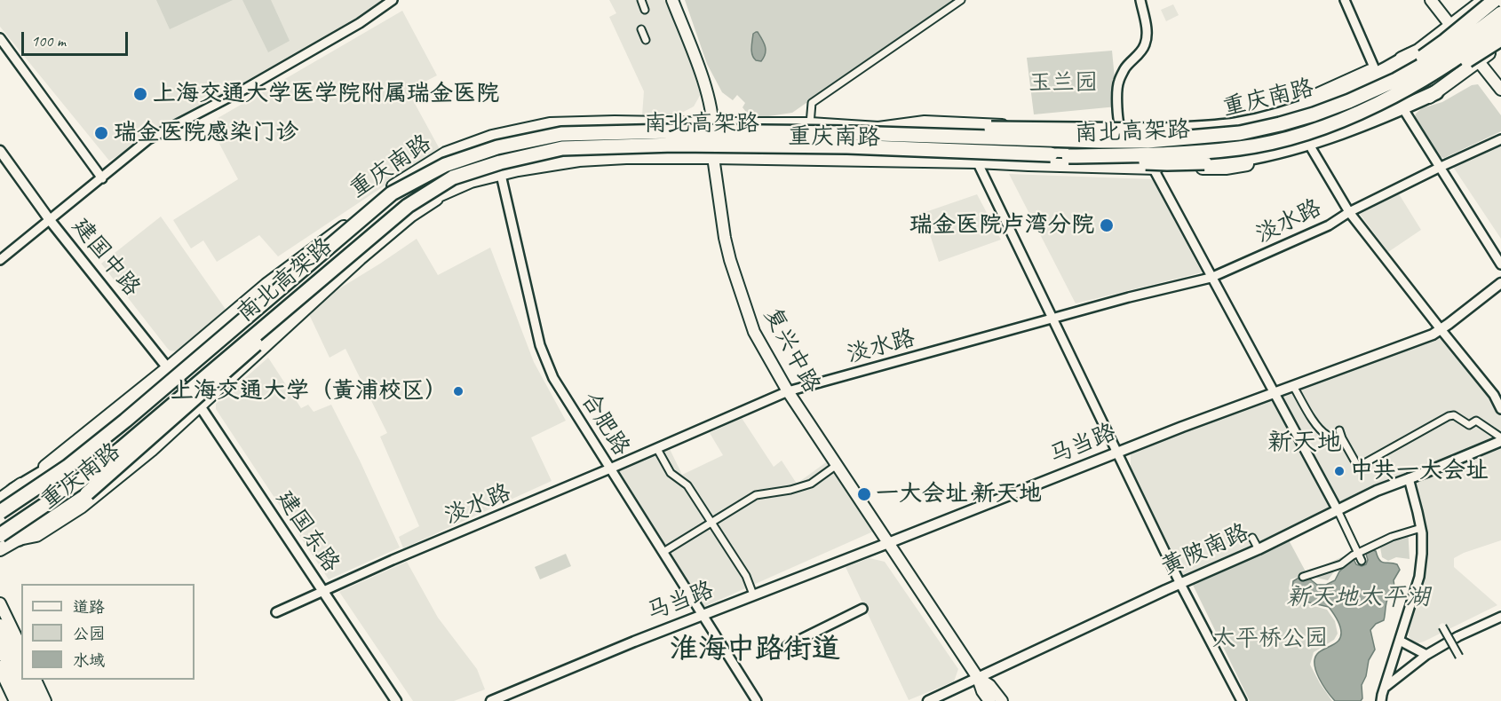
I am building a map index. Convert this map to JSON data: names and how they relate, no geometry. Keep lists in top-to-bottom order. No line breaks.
{"streets":{"highway":["南北高架路"],"main road":["重庆南路","复兴中路"],"street":["淡水路","建国中路","合肥路","马当路","建国东路","黄陂南路"]},"crossings":[["重庆南路","南北高架路"],["重庆南路","建国中路"],["重庆南路","复兴中路"],["重庆南路","合肥路"],["重庆南路","建国东路"],["淡水路","复兴中路"],["淡水路","合肥路"],["淡水路","建国东路"],["建国中路","建国东路"],["复兴中路","马当路"],["复兴中路","黄陂南路"],["合肥路","马当路"]],"districts":["新天地","淮海中路街道"],"water":["新天地太平湖"],"parks":["玉兰园","太平桥公园"],"places":["上海交通大学医学院附属瑞金医院","瑞金医院感染门诊","瑞金医院卢湾分院","上海交通大学（黄浦校区）","中共一大会址","一大会址·新天地"],"legend":["道路","公园","水域"],"scale_bar":"100 m"}
